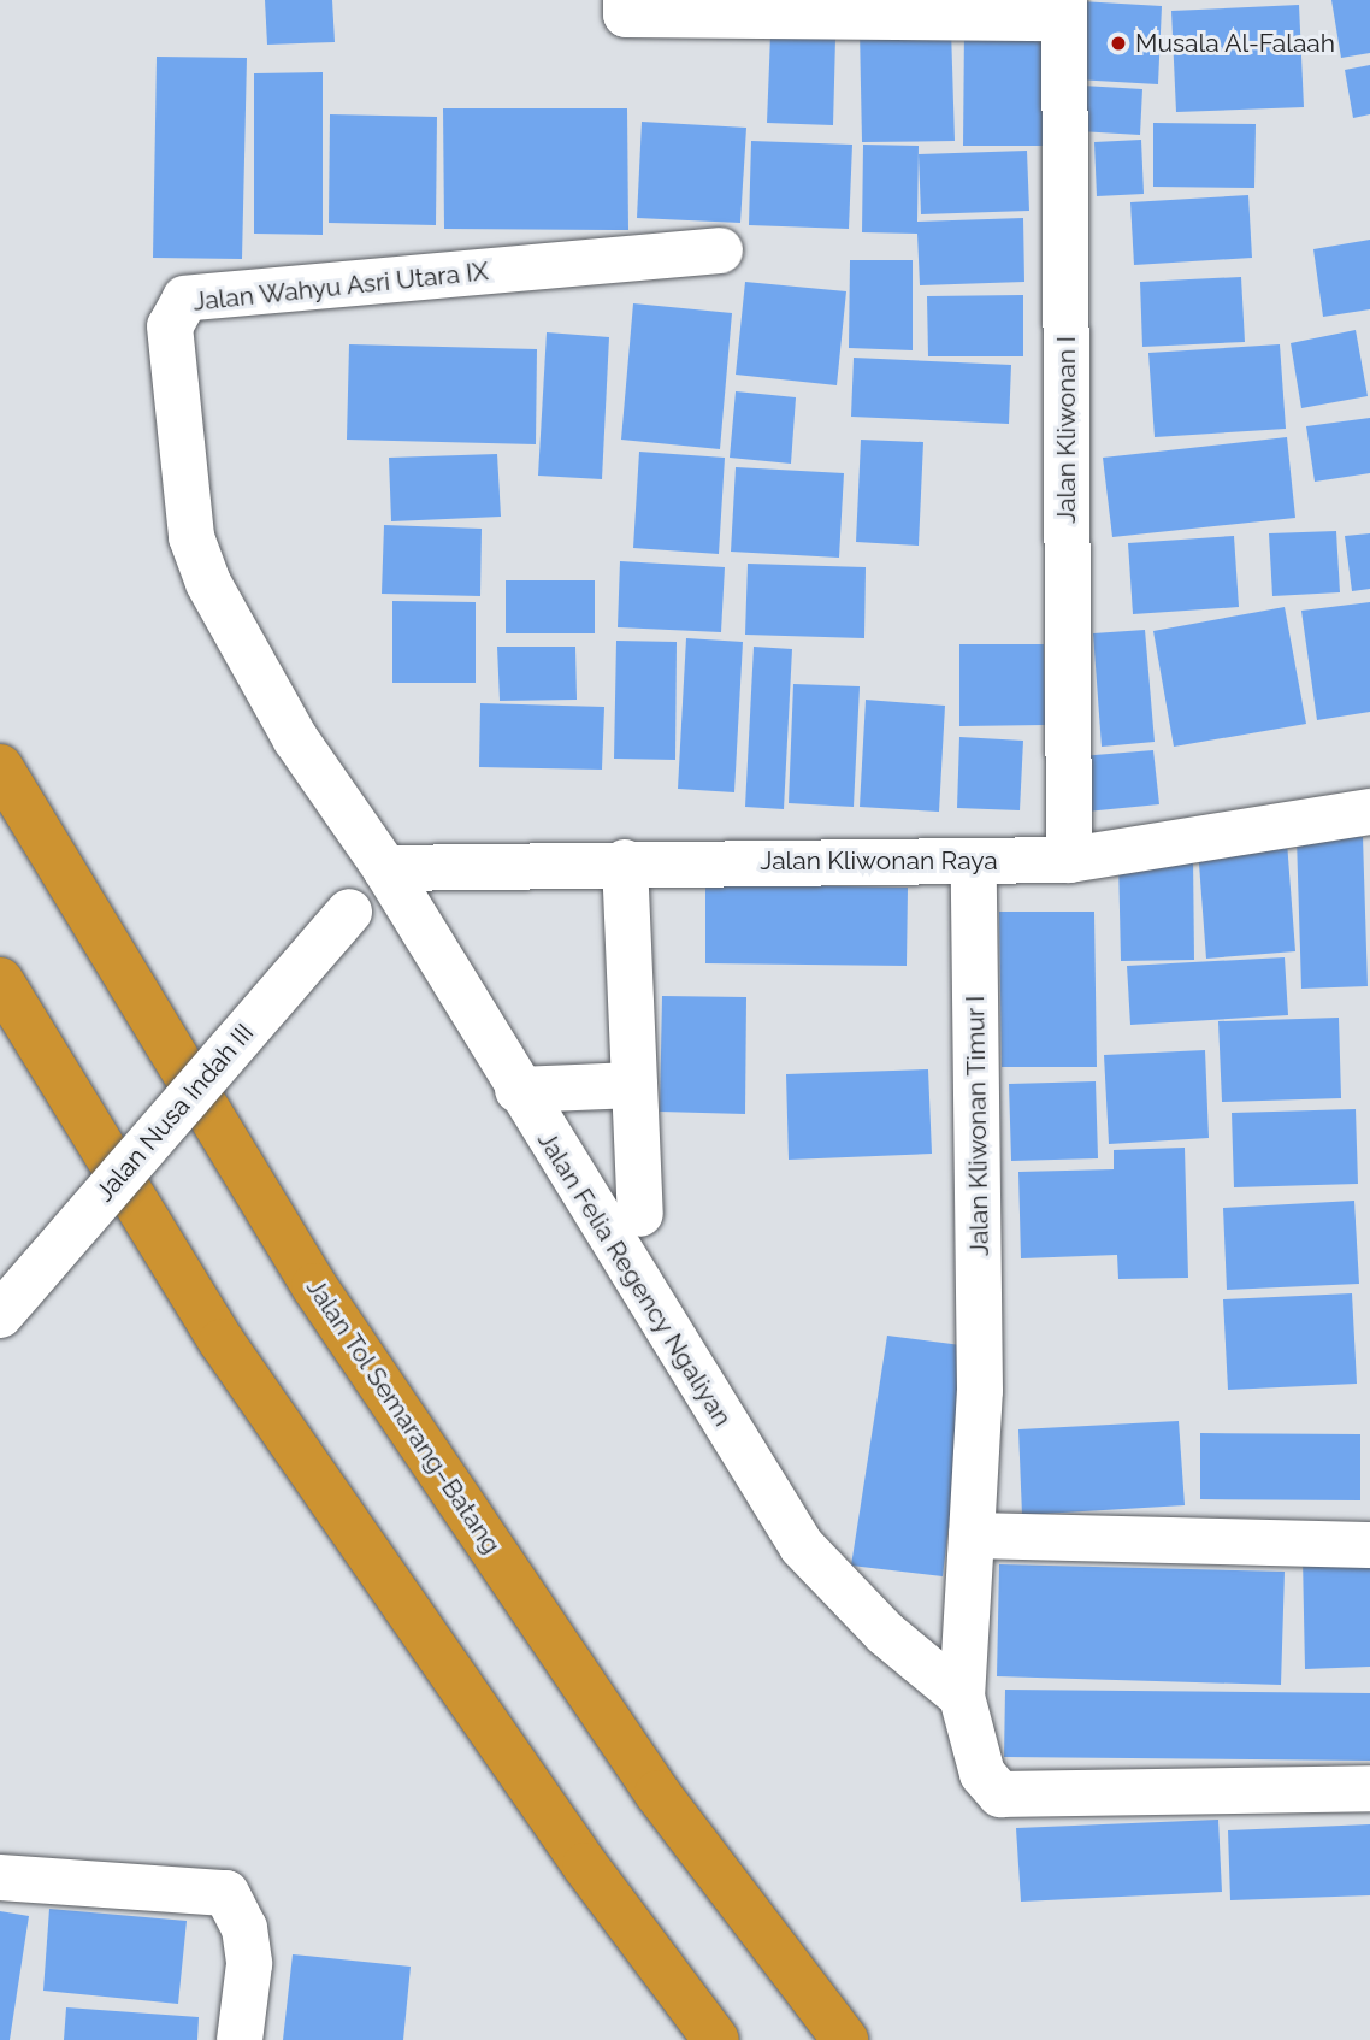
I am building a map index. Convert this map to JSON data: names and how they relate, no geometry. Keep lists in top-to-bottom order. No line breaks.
{"streets":{"highway":["Jalan Tol Semarang–Batang"],"street":["Jalan Wahyu Asri Utara IX","Jalan Kliwonan I","Jalan Kliwonan Raya","Jalan Nusa Indah III","Jalan Kliwonan Timur I","Jalan Felia Regency Ngaliyan"]},"crossings":[["Jalan Wahyu Asri Utara IX","Jalan Kliwonan Raya"],["Jalan Wahyu Asri Utara IX","Jalan Nusa Indah III"],["Jalan Wahyu Asri Utara IX","Jalan Felia Regency Ngaliyan"],["Jalan Kliwonan I","Jalan Kliwonan Raya"],["Jalan Kliwonan Raya","Jalan Nusa Indah III"],["Jalan Kliwonan Raya","Jalan Kliwonan Timur I"],["Jalan Kliwonan Raya","Jalan Felia Regency Ngaliyan"],["Jalan Nusa Indah III","Jalan Felia Regency Ngaliyan"]],"places":["Musala Al-Falaah"]}
